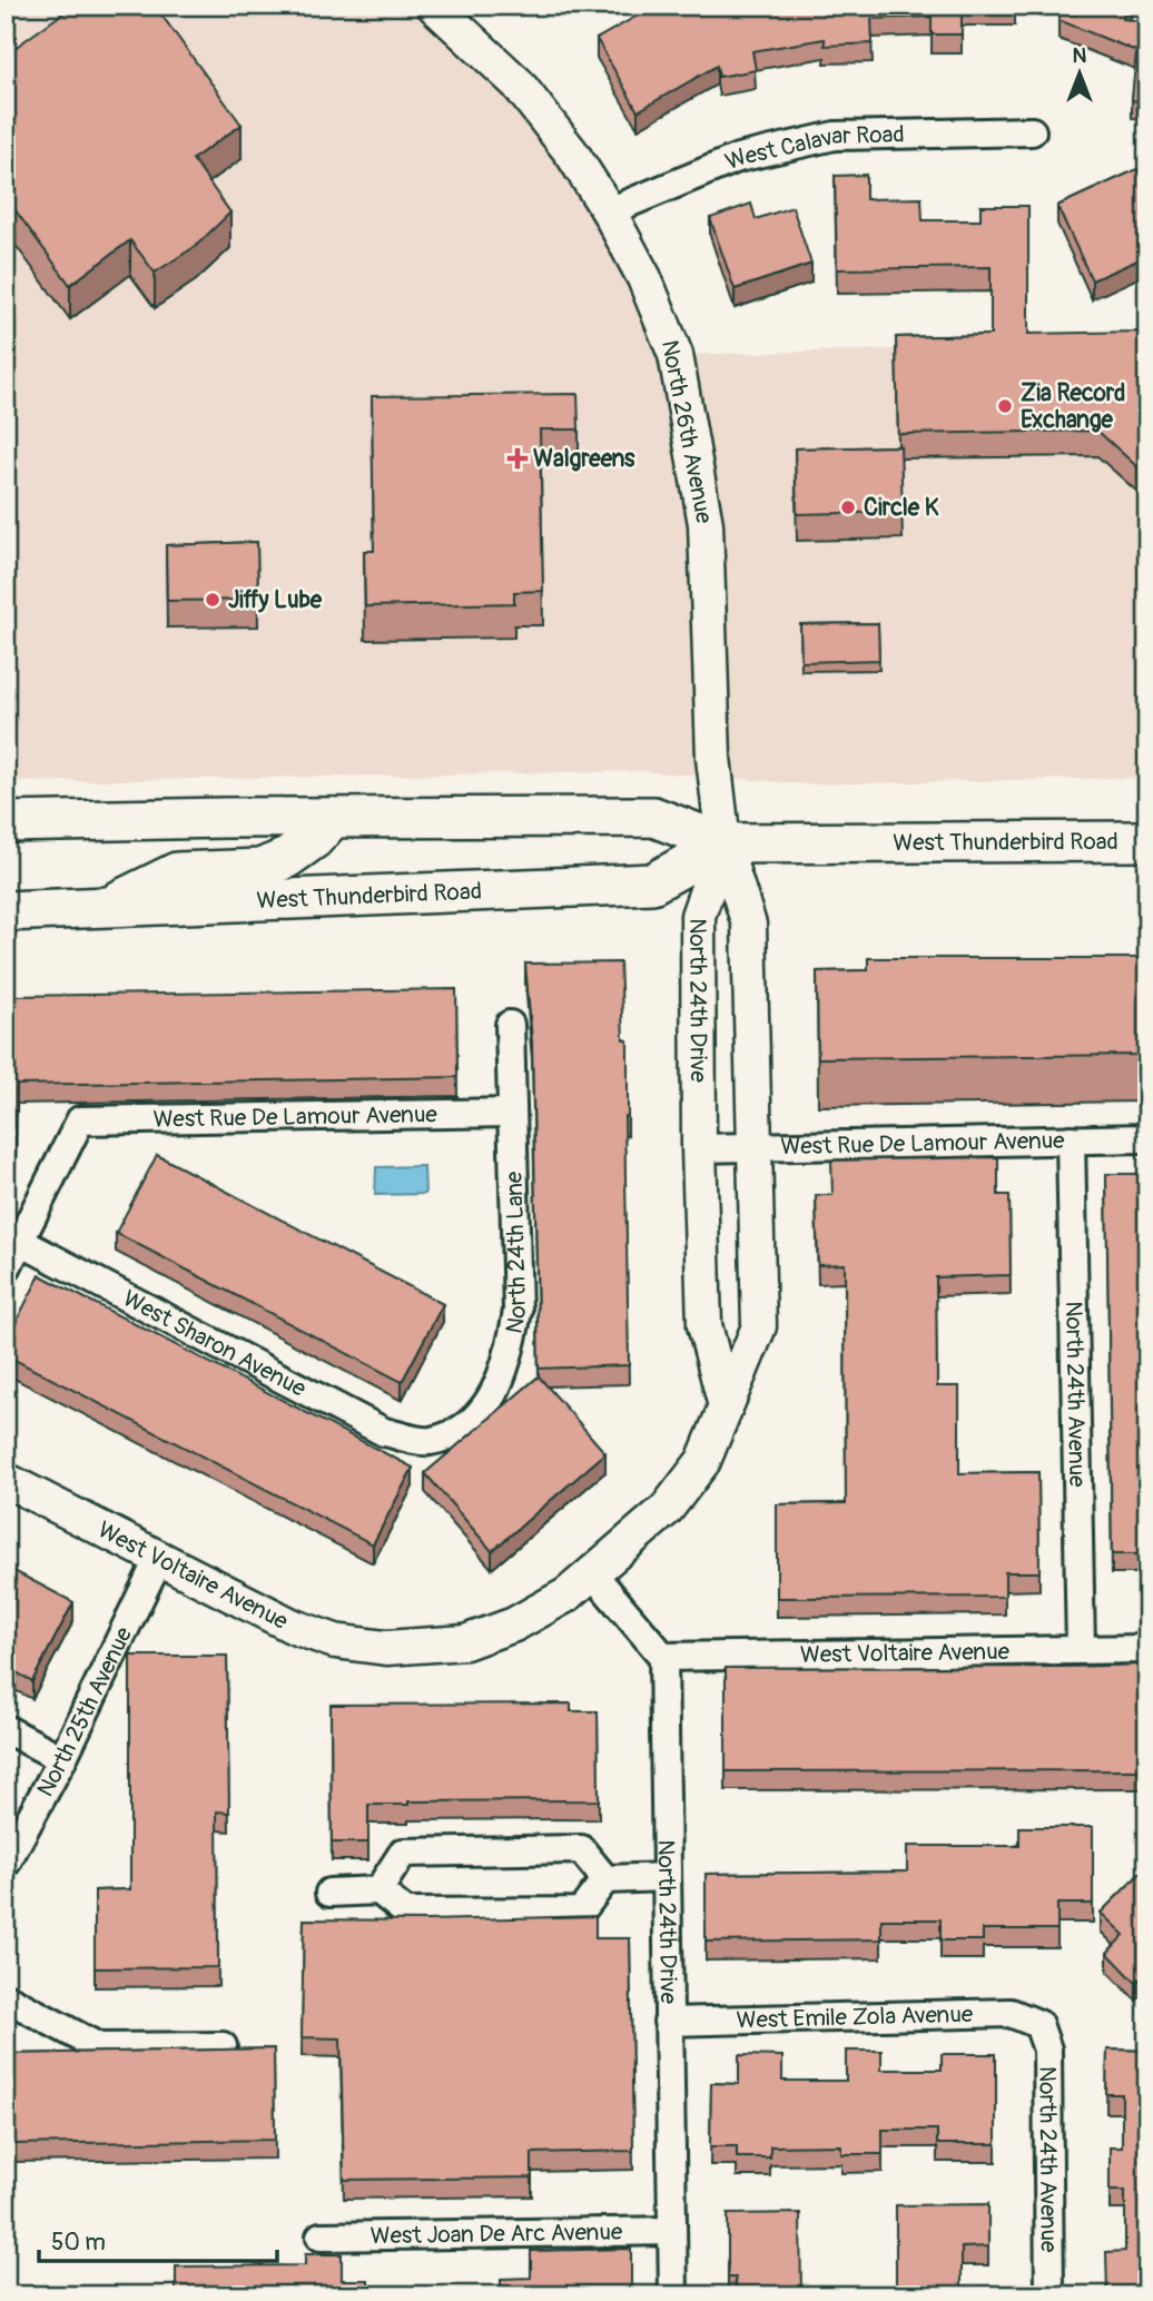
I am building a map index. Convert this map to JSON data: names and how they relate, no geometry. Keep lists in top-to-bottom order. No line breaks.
{"streets":{"main road":["West Thunderbird Road"],"street":["West Calavar Road","North 26th Avenue","North 24th Drive","West Rue De Lamour Avenue","North 24th Lane","West Sharon Avenue","North 24th Avenue","West Voltaire Avenue","North 25th Avenue","West Emile Zola Avenue","West Joan De Arc Avenue"]},"crossings":[["West Calavar Road","North 26th Avenue"],["North 26th Avenue","West Thunderbird Road"],["North 26th Avenue","North 24th Drive"],["West Thunderbird Road","North 24th Drive"],["North 24th Drive","West Rue De Lamour Avenue"],["North 24th Drive","West Voltaire Avenue"],["North 24th Drive","West Emile Zola Avenue"],["North 24th Drive","West Joan De Arc Avenue"],["West Rue De Lamour Avenue","North 24th Lane"],["West Rue De Lamour Avenue","West Sharon Avenue"],["West Rue De Lamour Avenue","North 24th Avenue"],["North 24th Lane","West Sharon Avenue"],["North 24th Avenue","West Voltaire Avenue"],["North 24th Avenue","West Emile Zola Avenue"],["West Voltaire Avenue","North 25th Avenue"]],"places":{"other":["Zia Record Exchange","Circle K","Jiffy Lube"],"health":["Walgreens"]},"scale_bar":"50 m","north":"top"}
